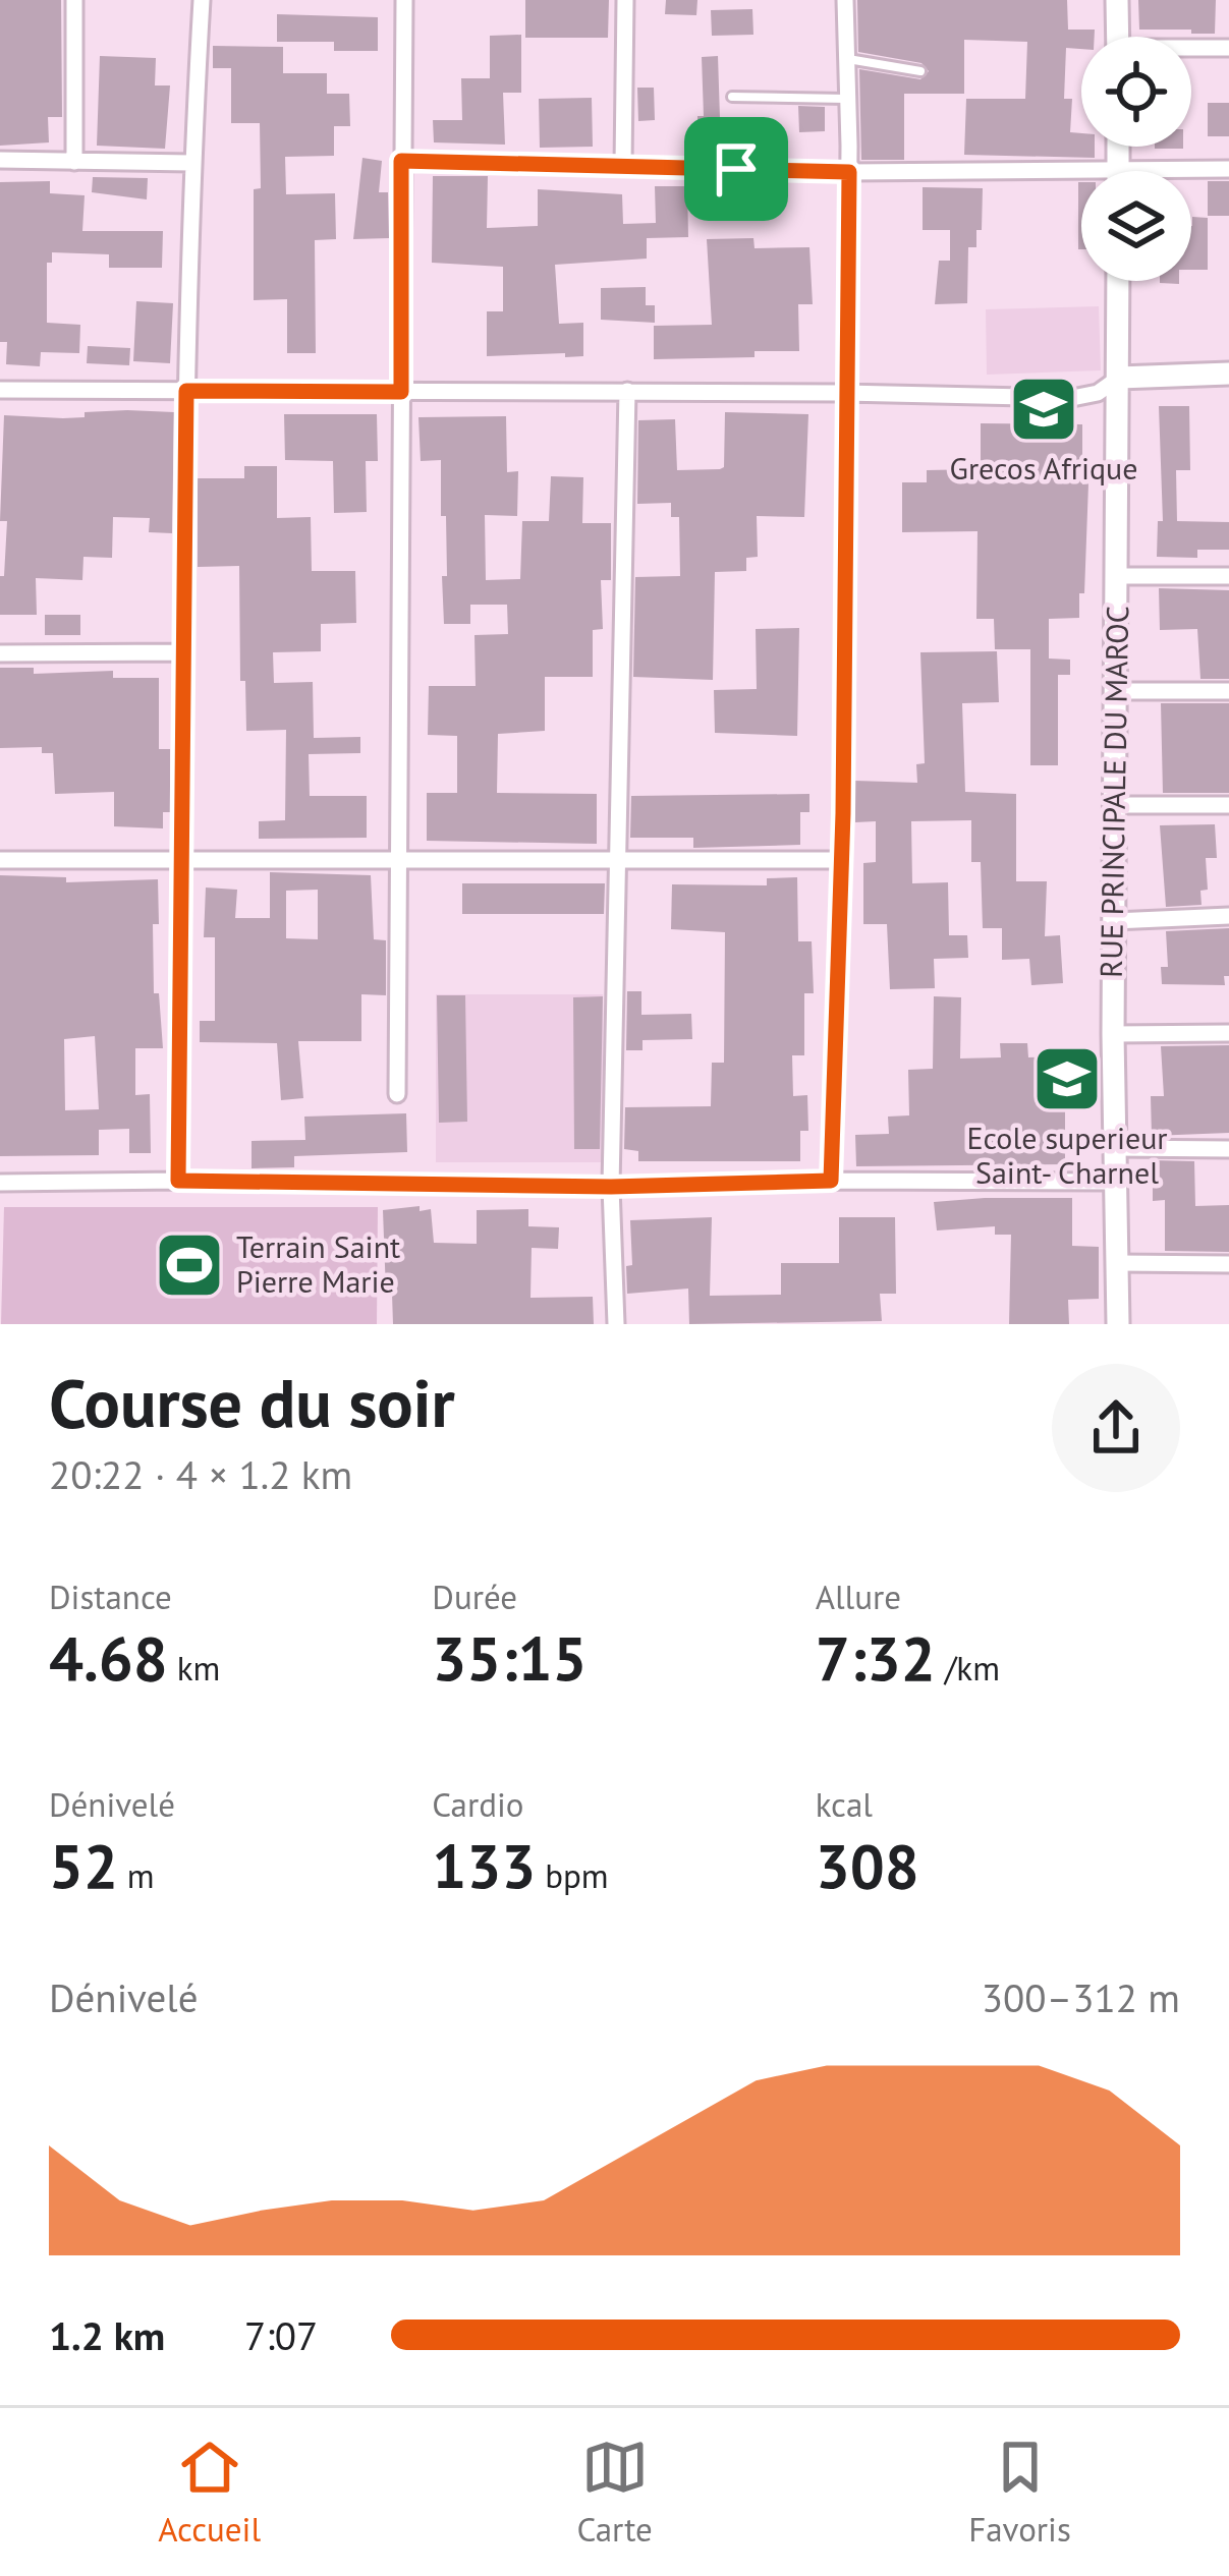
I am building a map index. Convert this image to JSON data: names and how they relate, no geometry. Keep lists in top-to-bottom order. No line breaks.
{"streets":{"street":["RUE PRINCIPALE DU MAROC"]},"places":{"school or university":["Grecos Afrique","Ecole superieur Saint- Charnel"],"sports":["Terrain Saint Pierre Marie"]},"page":{"heading":["Course du soir","20:22 · 4 × 1.2 km"],"stats":[["Distance","4.68 km"],["Durée","35:15"],["Allure","7:32 /km"],["Dénivelé","52 m"],["Cardio","133 bpm"],["kcal","308"]],"chart":["Dénivelé","300–312 m"],"list":[{"name":"1.2 km","note":"7:07"}],"tabs":["Accueil","Carte","Favoris"]}}
